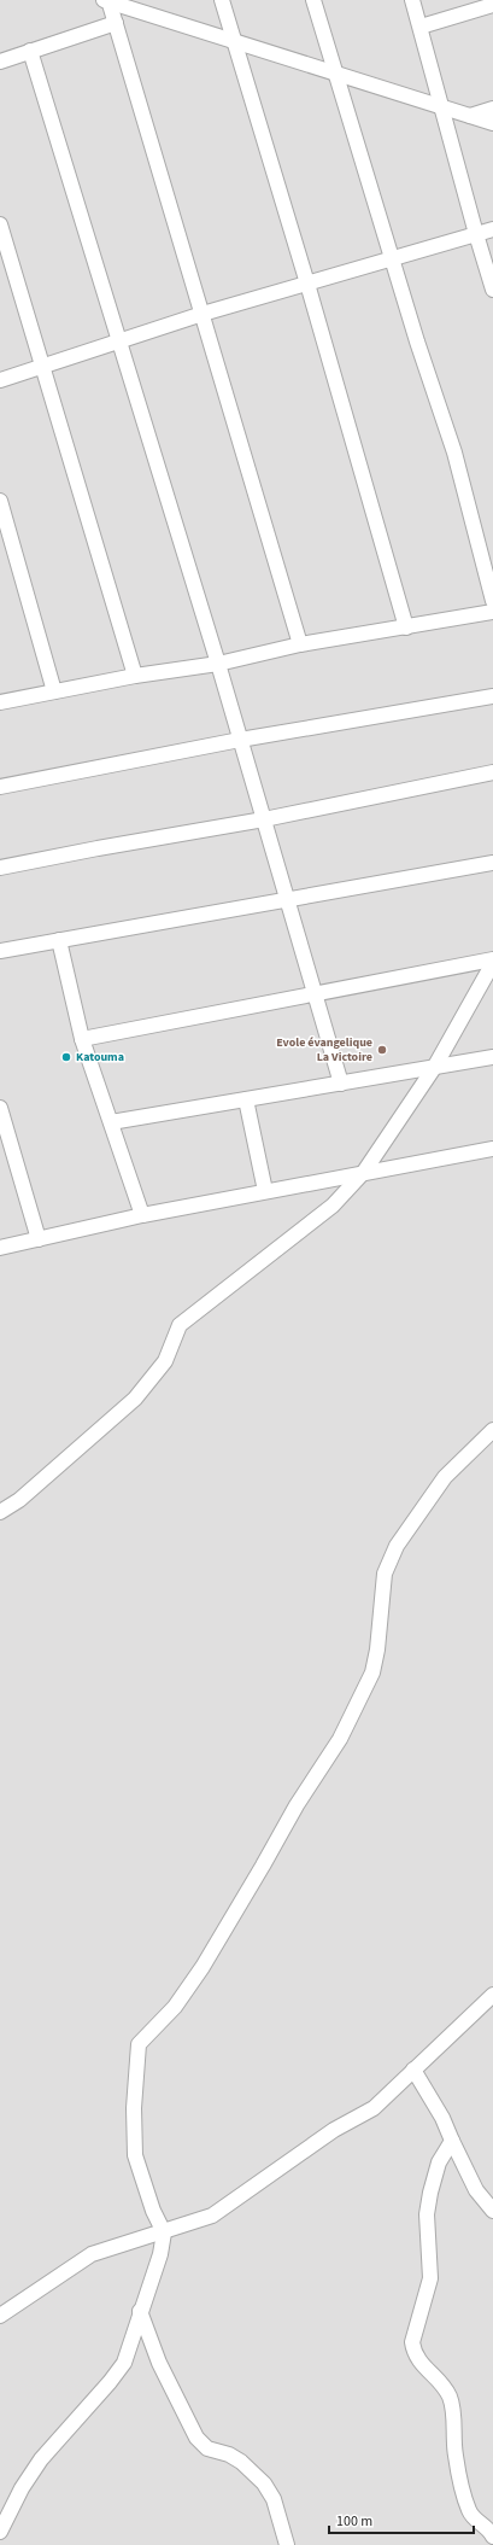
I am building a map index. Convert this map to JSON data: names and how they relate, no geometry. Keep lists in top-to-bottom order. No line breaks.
{"places":["Evole évangelique La Victoire","Katouma"],"scale_bar":"100 m"}
